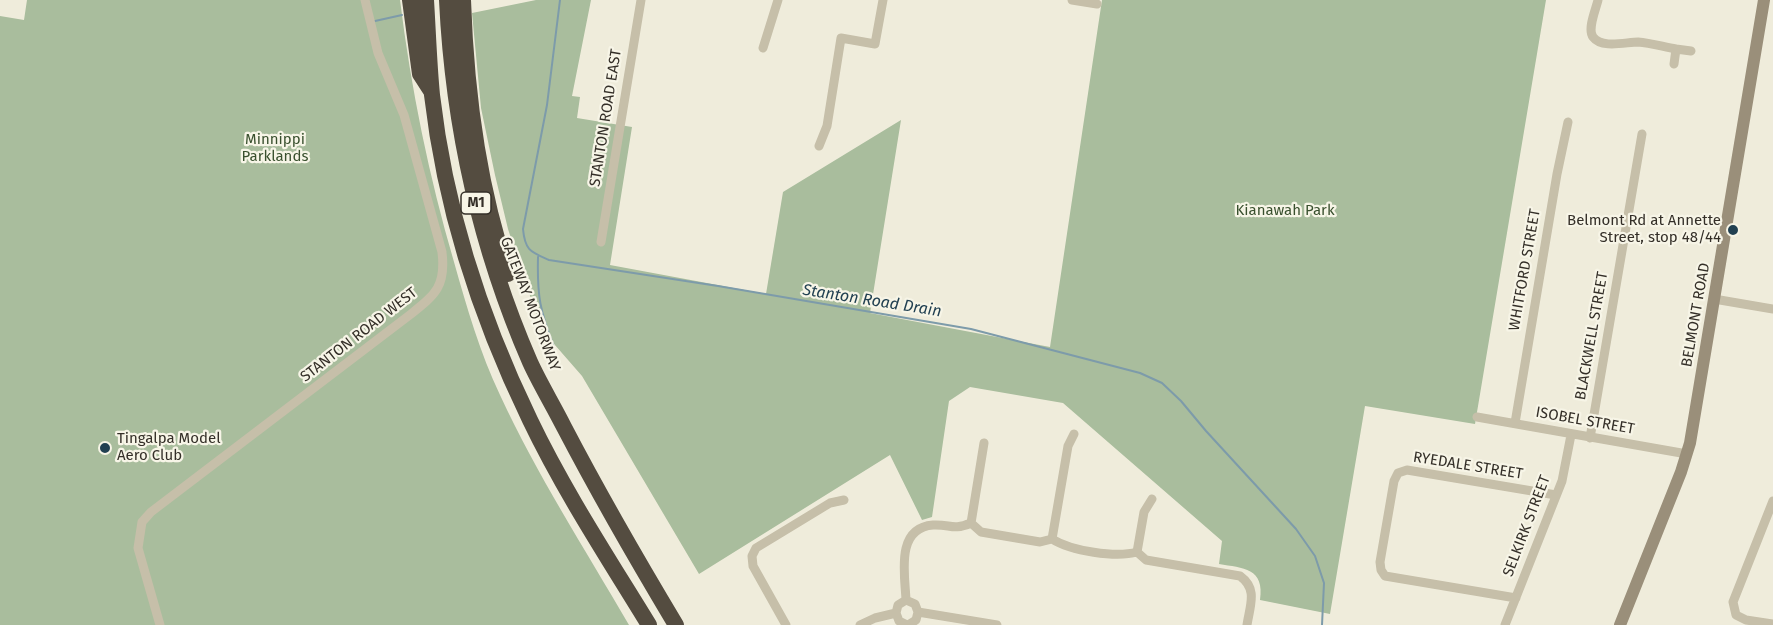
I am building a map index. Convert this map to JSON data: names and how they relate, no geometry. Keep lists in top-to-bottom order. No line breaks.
{"streets":{"highway":["M1","GATEWAY MOTORWAY"],"main road":["BELMONT ROAD"],"street":["STANTON ROAD EAST","WHITFORD STREET","STANTON ROAD WEST","BLACKWELL STREET","ISOBEL STREET","RYEDALE STREET","SELKIRK STREET"]},"crossings":[["WHITFORD STREET","ISOBEL STREET"],["BELMONT ROAD","ISOBEL STREET"],["BLACKWELL STREET","ISOBEL STREET"],["ISOBEL STREET","SELKIRK STREET"],["RYEDALE STREET","SELKIRK STREET"]],"water":["Stanton Road Drain"],"parks":["Minnippi Parklands","Kianawah Park"],"places":["Belmont Rd at Annette Street, stop 48/44","Tingalpa Model Aero Club"]}
